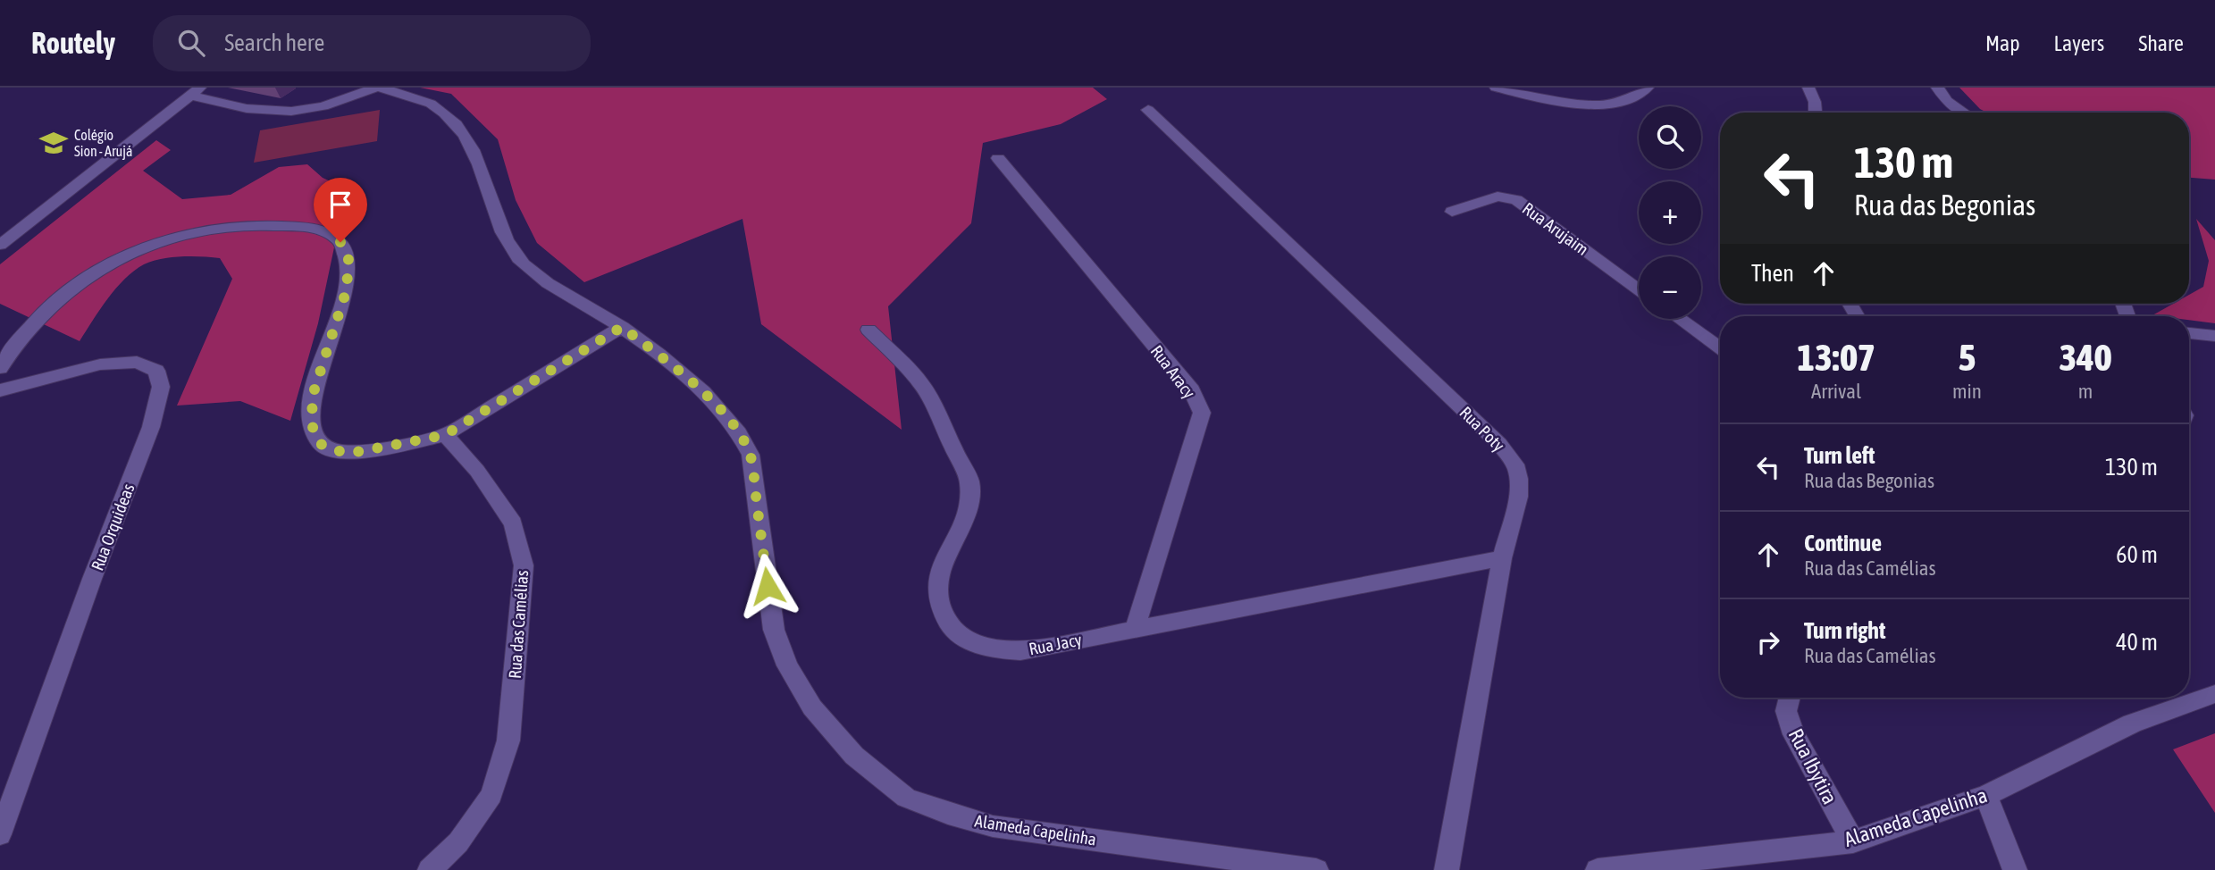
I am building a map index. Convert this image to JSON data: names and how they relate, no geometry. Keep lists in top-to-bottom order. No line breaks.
{"streets":{"street":["Rua Arujaim","Rua Aracy","Rua Poty","Rua Orquideas","Rua das Camélias","Rua Jacy","Rua Ibytira","Alameda Capelinha"]},"crossings":[["Rua Aracy","Rua Jacy"],["Rua Poty","Rua Jacy"],["Rua Ibytira","Alameda Capelinha"]],"places":{"school or university":["Colégio Sion - Arujá"]},"page":{"header":"Routely","search":"Search here","nav":["Map","Layers","Share"],"map_buttons":["+","−"],"turn":["130 m","Rua das Begonias"],"then":"Then","eta":["13:07","Arrival","5","min","340","m"],"list":[{"name":"Turn left","note":"Rua das Begonias","value":"130 m"},{"name":"Continue","note":"Rua das Camélias","value":"60 m"},{"name":"Turn right","note":"Rua das Camélias","value":"40 m"}]}}
